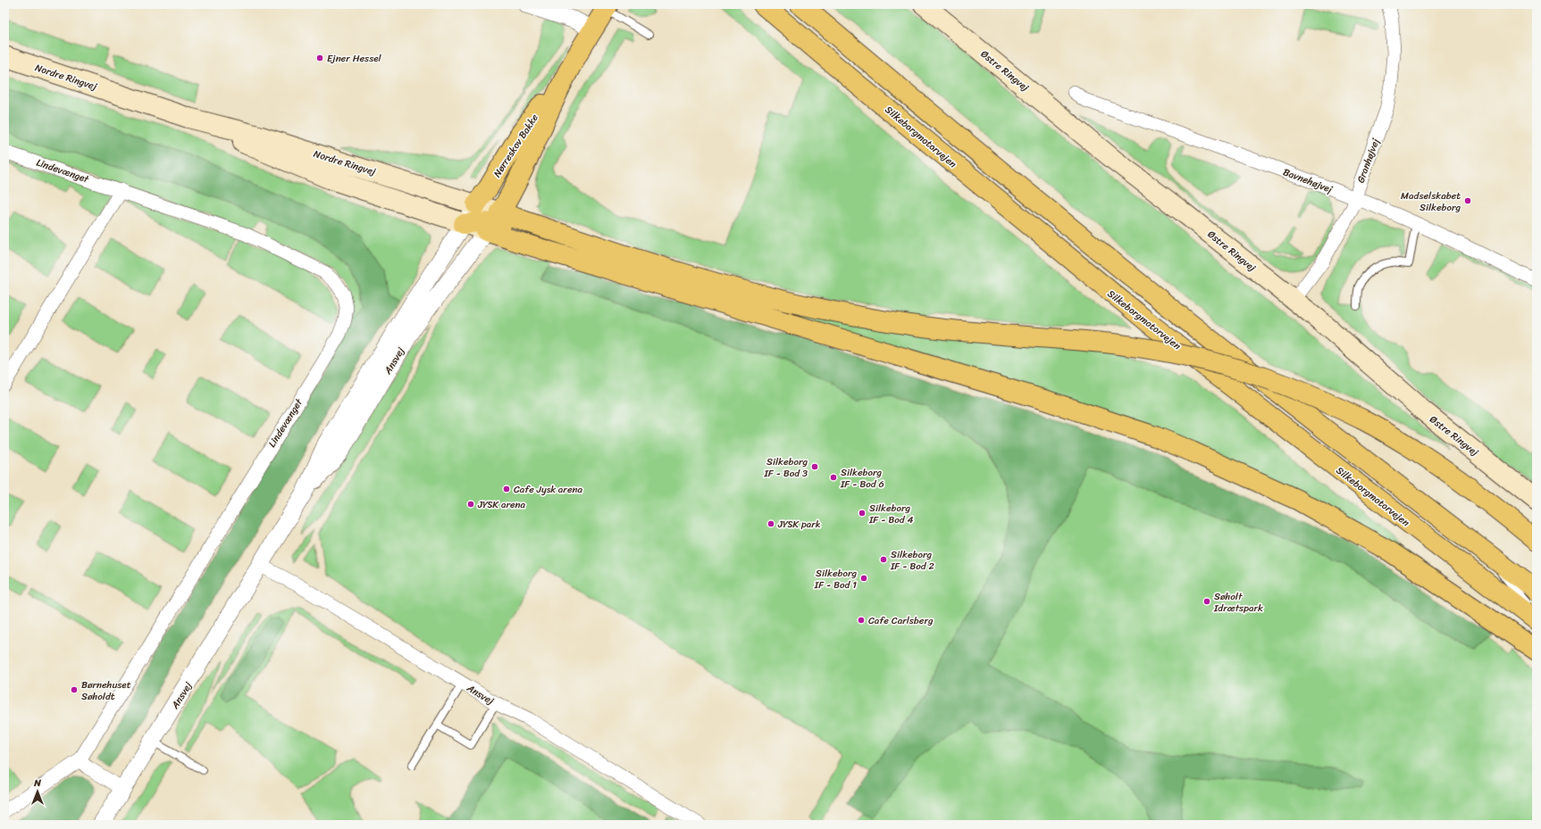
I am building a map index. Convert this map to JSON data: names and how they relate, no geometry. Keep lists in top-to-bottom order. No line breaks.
{"streets":{"main road":["Østre Ringvej","Nordre Ringvej","Silkeborgmotorvejen","Nørreskov Bakke"],"street":["Granhøjvej","Lindevænget","Bavnehøjvej","Ansvej"]},"crossings":[["Østre Ringvej","Granhøjvej"],["Nordre Ringvej","Nørreskov Bakke"],["Nordre Ringvej","Ansvej"],["Nørreskov Bakke","Ansvej"],["Granhøjvej","Bavnehøjvej"]],"places":["Ejner Hessel","Madselskabet Silkeborg","Silkeborg IF - Bod 3","Silkeborg IF - Bod 6","Cafe Jysk arena","JYSK arena","Silkeborg IF - Bod 4","JYSK park","Silkeborg IF - Bod 2","Silkeborg IF - Bod 1","Søholt Idrætspark","Cafe Carlsberg","Børnehuset Søholdt"],"north":"top"}
